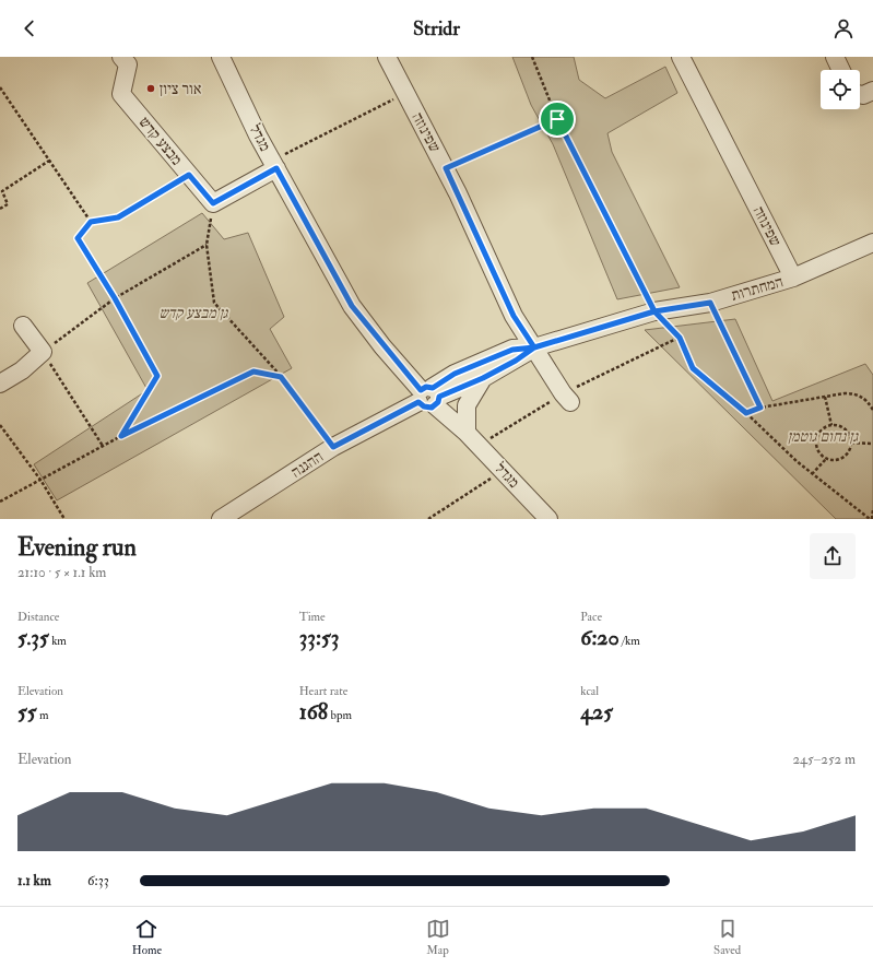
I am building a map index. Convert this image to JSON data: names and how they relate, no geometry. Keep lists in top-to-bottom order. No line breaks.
{"streets":{"street":["שפינוזה","מגדל","מבצע קדש","המחתרות","ההגנה"]},"crossings":[["שפינוזה","המחתרות"],["מגדל","המחתרות"],["מגדל","ההגנה"],["המחתרות","ההגנה"]],"parks":["גן מבצע קדש","גן נחום גוטמן"],"places":["אור ציון"],"page":{"header":"Stridr","heading":["Evening run","21:10 · 5 × 1.1 km"],"stats":[["Distance","5.35 km"],["Time","33:53"],["Pace","6:20 /km"],["Elevation","55 m"],["Heart rate","168 bpm"],["kcal","425"]],"chart":["Elevation","245–252 m"],"list":[{"name":"1.1 km","note":"6:33"}],"tabs":["Home","Map","Saved"]}}
